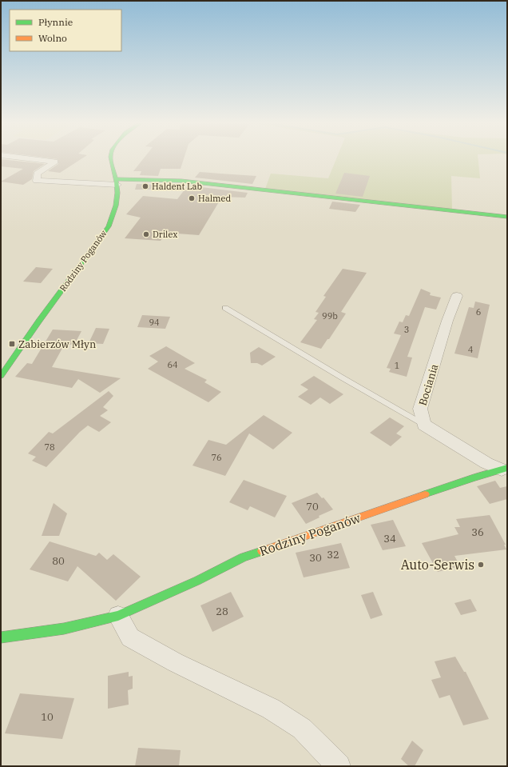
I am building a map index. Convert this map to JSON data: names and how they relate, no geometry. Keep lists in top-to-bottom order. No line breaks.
{"streets":{"street":["Rodziny Poganów","Bociania"]},"places":{"other":["Haldent Lab","Halmed","Drilex","Auto-Serwis"],"transit":["Zabierzów Młyn"]},"house_numbers":["6","99b","94","3","4","64","1","78","76","70","36","34","32","30","80","28","10"],"legend":["Płynnie","Wolno"]}
